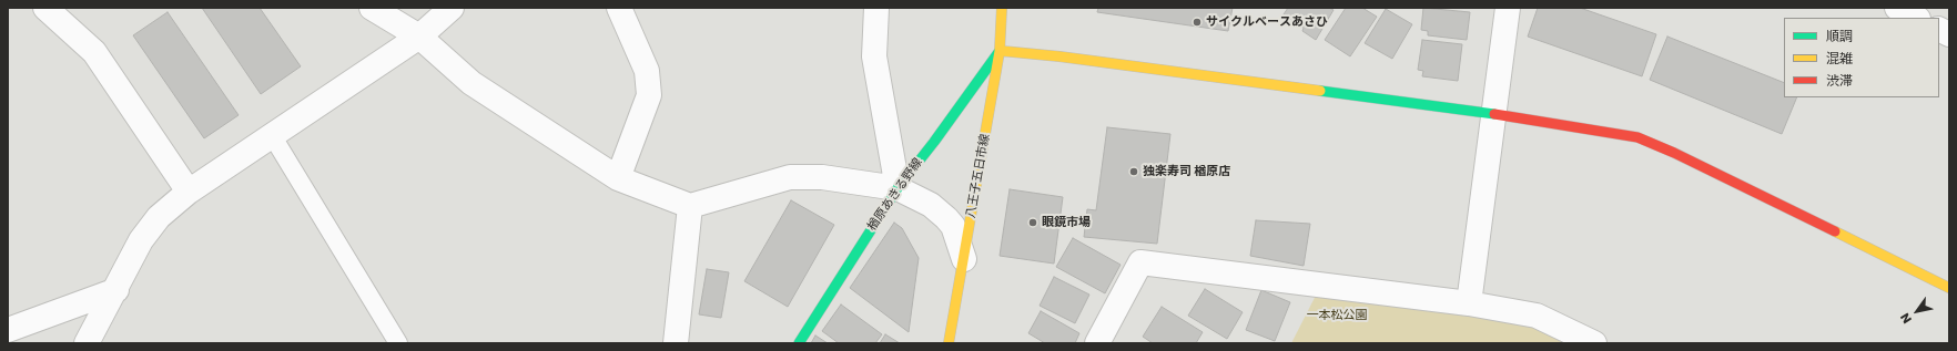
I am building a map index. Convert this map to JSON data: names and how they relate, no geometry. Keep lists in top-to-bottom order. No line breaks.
{"streets":{"street":["八王子五日市線","楢原あきる野線"]},"crossings":[["八王子五日市線","楢原あきる野線"]],"parks":["一本松公園"],"places":["サイクルベースあさひ","独楽寿司 楢原店","眼鏡市場"],"legend":["順調","混雑","渋滞"],"north":"bottom left"}
